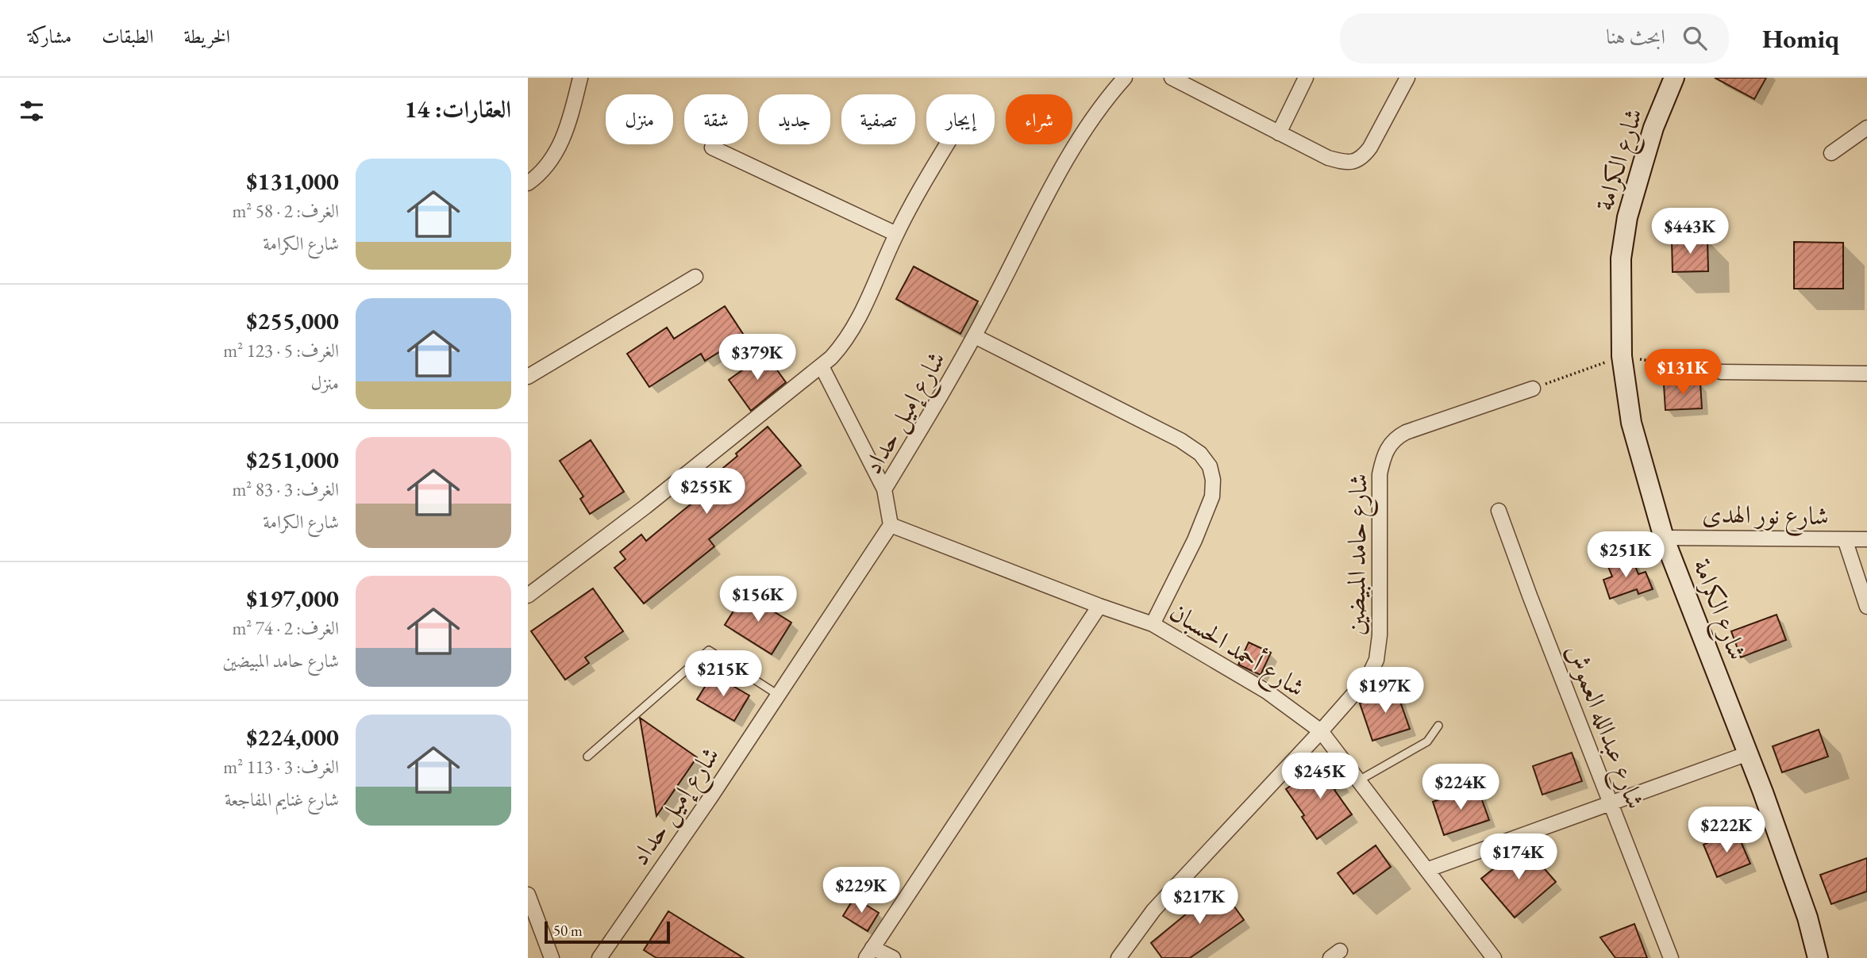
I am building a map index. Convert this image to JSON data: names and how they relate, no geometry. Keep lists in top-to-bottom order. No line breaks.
{"streets":{"street":["شارع الكرامة","شارع إميل حداد","شارع نور الهدى","شارع حامد المبيضين","شارع أحمد الحسبان","شارع عبدالله العموش"]},"crossings":[["شارع الكرامة","شارع نور الهدى"],["شارع إميل حداد","شارع أحمد الحسبان"],["شارع حامد المبيضين","شارع أحمد الحسبان"]],"scale_bar":"50 m","page":{"header":"Homiq","search":"ابحث هنا","nav":["الخريطة","الطبقات","مشاركة"],"heading":"العقارات: 14","chip":["شراء","إيجار","تصفية","جديد","شقة","منزل"],"list":[{"name":"$131,000","note":"الغرف: 2 · 58 m² · شارع الكرامة"},{"name":"$255,000","note":"الغرف: 5 · 123 m² · منزل"},{"name":"$251,000","note":"الغرف: 3 · 83 m² · شارع الكرامة"},{"name":"$197,000","note":"الغرف: 2 · 74 m² · شارع حامد المبيضين"},{"name":"$224,000","note":"الغرف: 3 · 113 m² · شارع غنايم المفاجعة"}],"price":["$443K","$379K","$131K","$255K","$251K","$156K","$215K","$197K","$245K","$224K","$222K","$174K","$229K","$217K"],"scale":"50 m"}}
